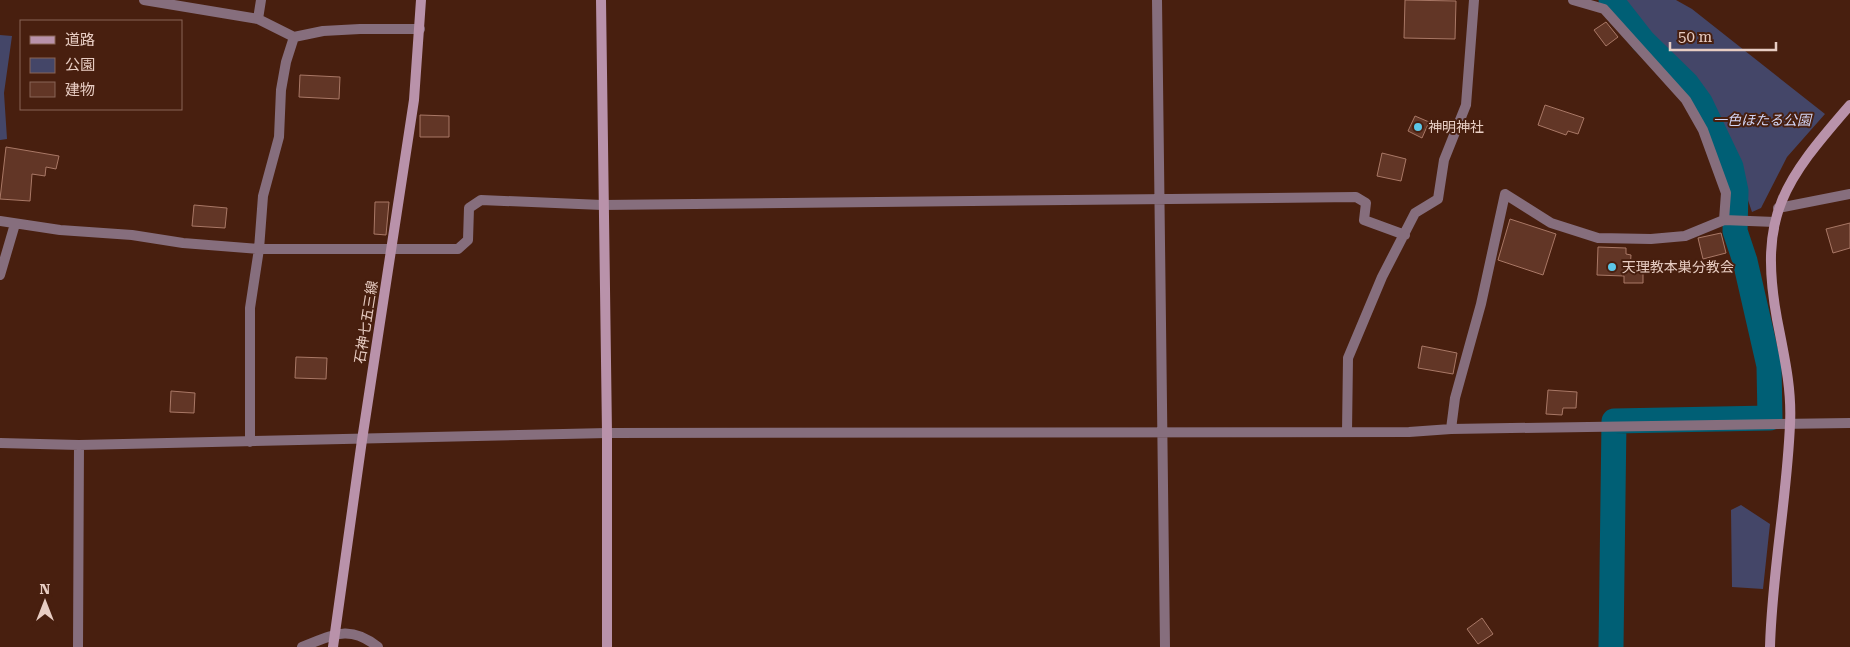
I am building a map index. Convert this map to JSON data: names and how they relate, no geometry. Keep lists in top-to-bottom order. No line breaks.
{"streets":{"street":["石神七五三線"]},"parks":["一色ほたる公園"],"places":["神明神社","天理教本巣分教会"],"legend":["道路","公園","建物"],"scale_bar":"50 m","north":"top"}
